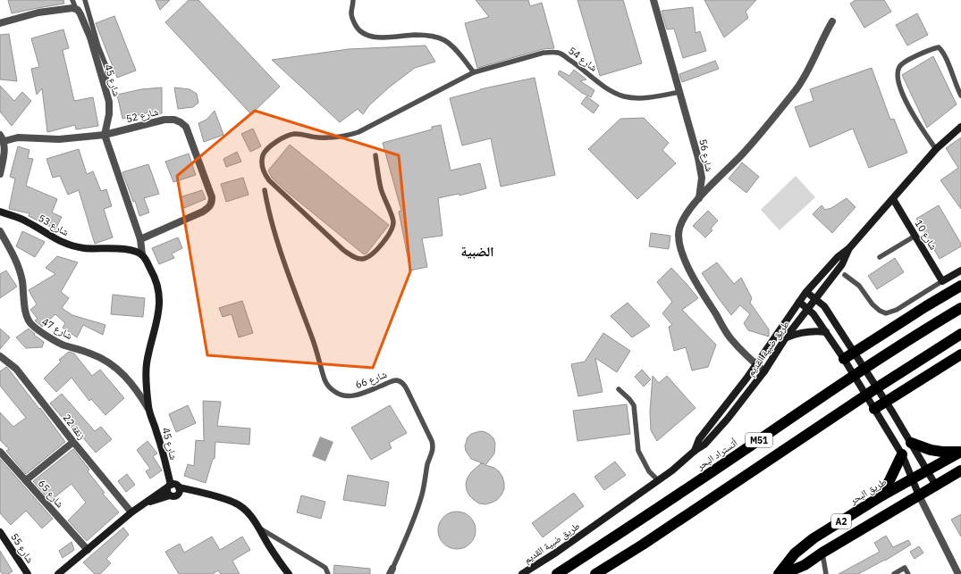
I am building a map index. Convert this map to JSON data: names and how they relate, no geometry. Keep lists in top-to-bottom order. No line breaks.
{"streets":{"highway":["M51","أتستراد البحر","طريق البحر","A2"],"street":["شارع 45","شارع 52","شارع 56","شارع 53","شارع 10","شارع 47","طريق ضبية القديم","زنقة 22","شارع 65","شارع 55"],"lane":["شارع 54","شارع 66"]},"crossings":[["شارع 54","شارع 56"],["شارع 45","شارع 52"],["شارع 45","شارع 53"],["شارع 45","شارع 47"],["شارع 10","طريق ضبية القديم"]],"districts":["الضبية"]}
